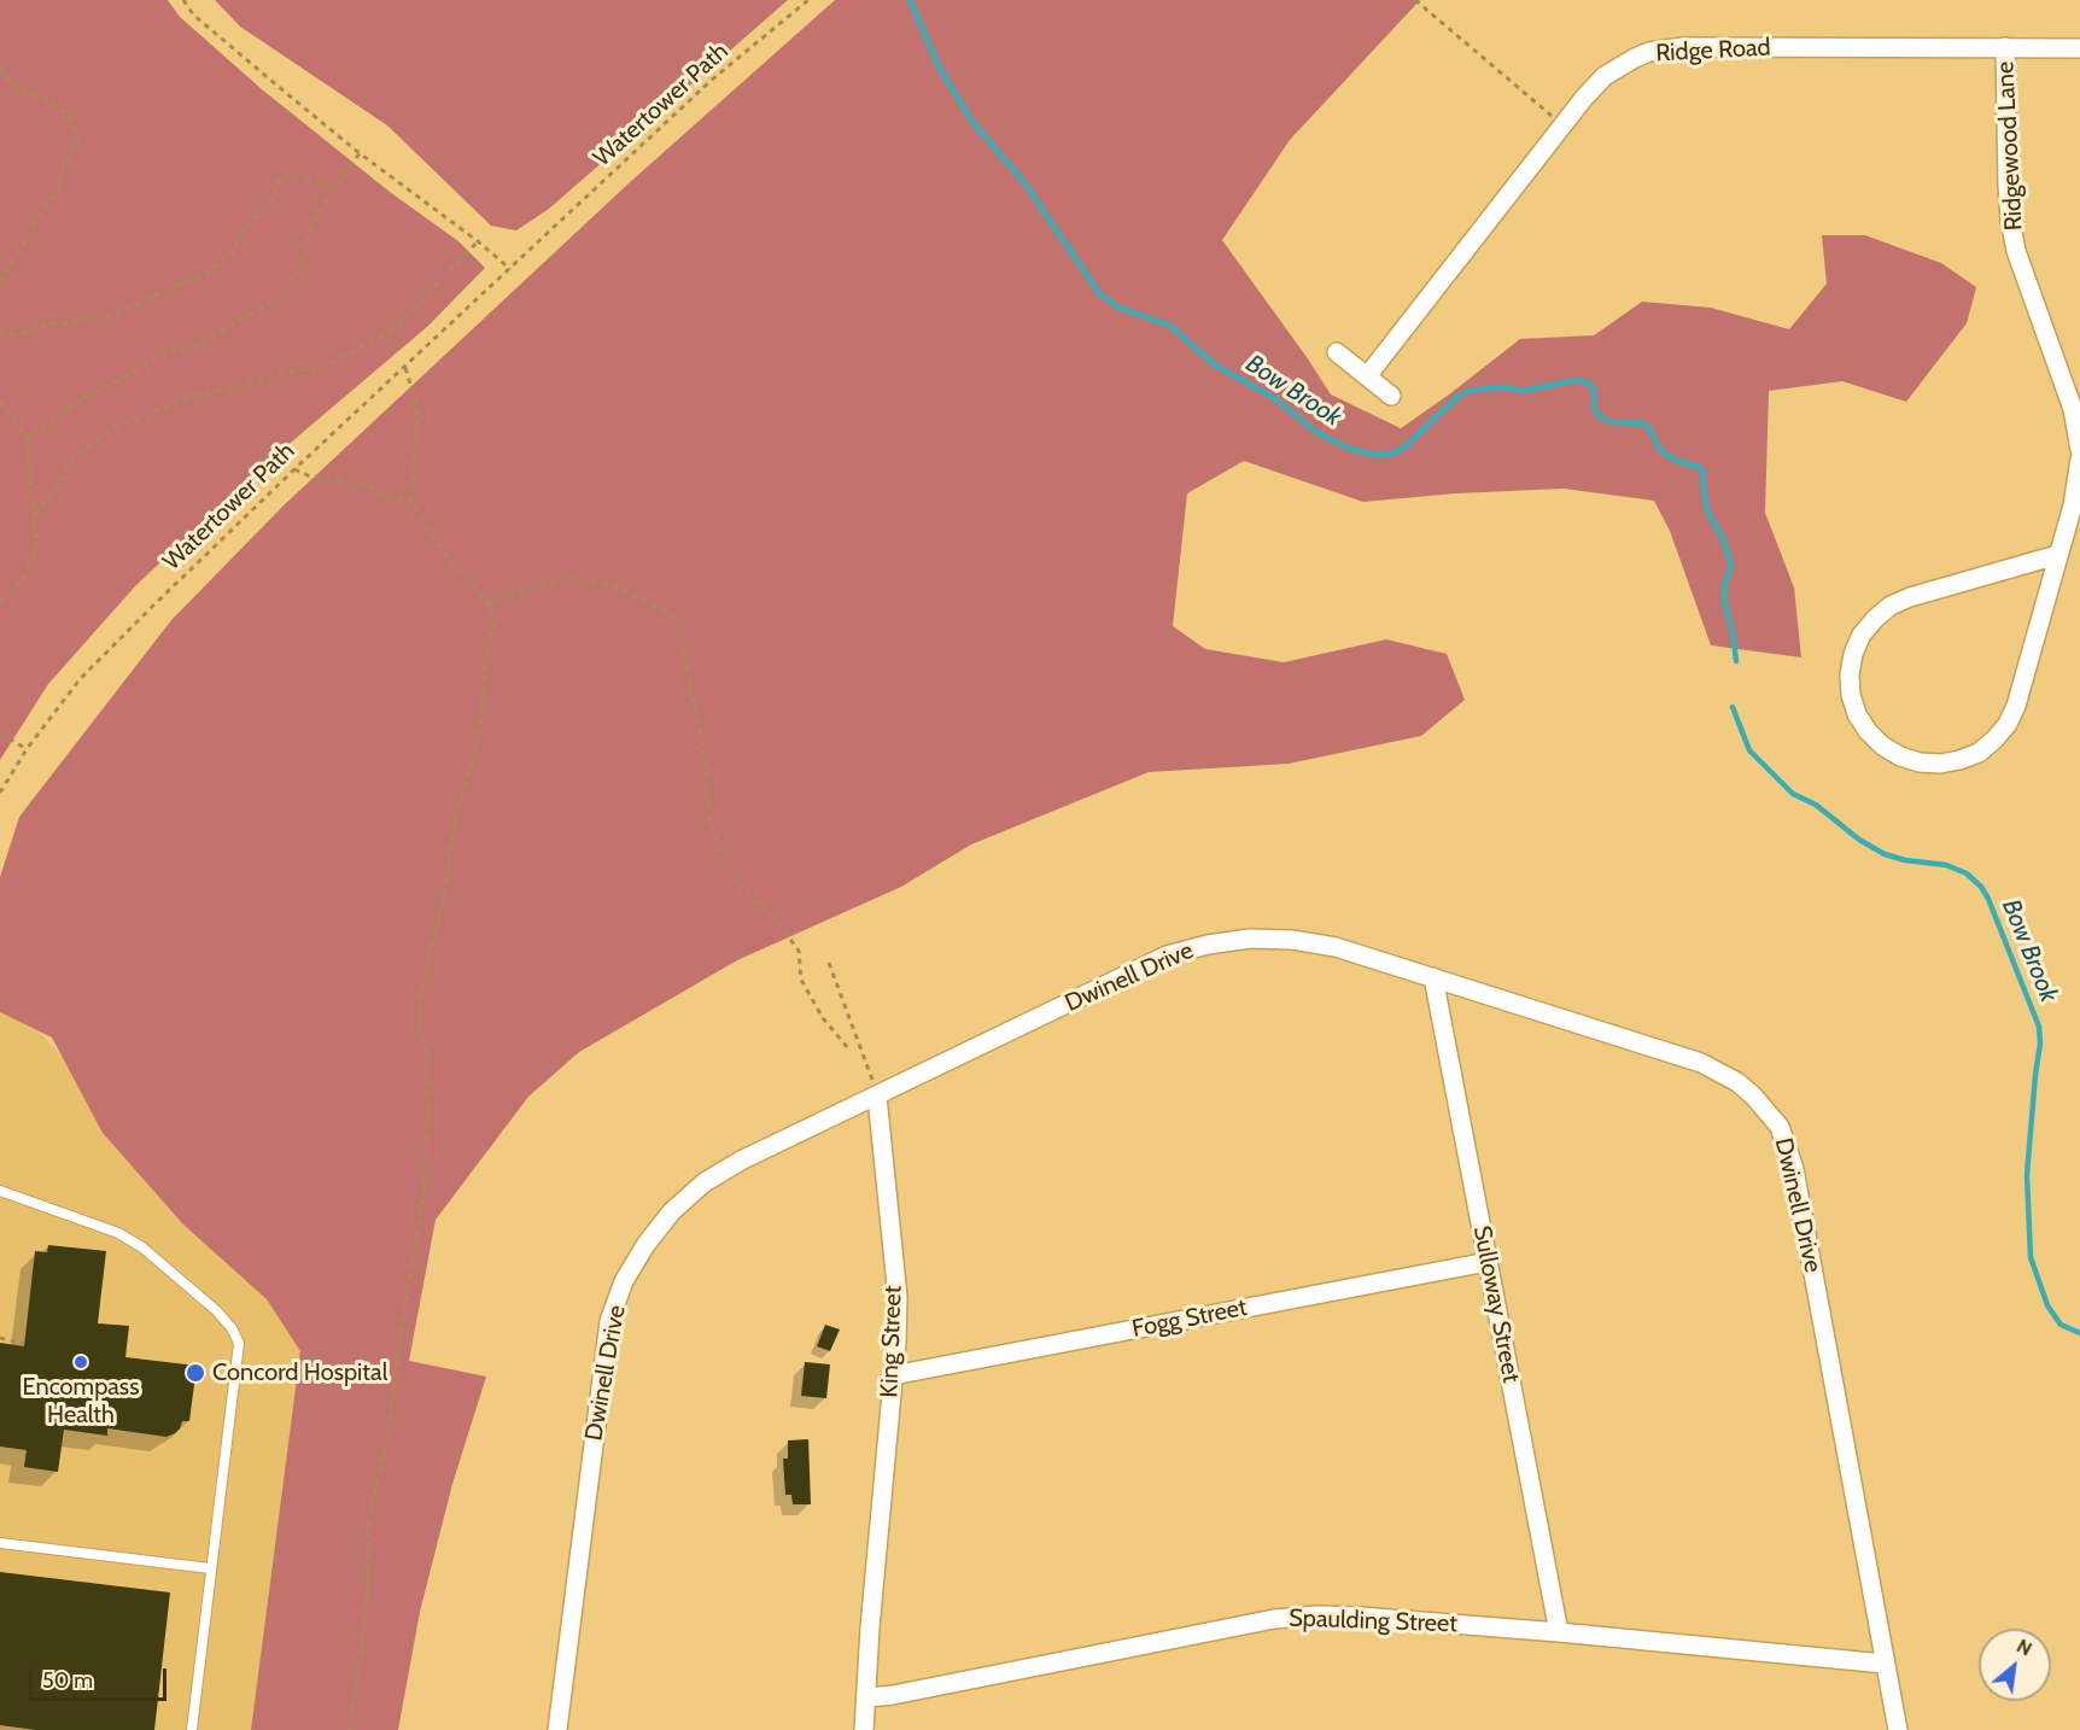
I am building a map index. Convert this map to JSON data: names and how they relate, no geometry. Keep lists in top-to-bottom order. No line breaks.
{"streets":{"street":["Ridge Road","Ridgewood Lane","Dwinell Drive","Sulloway Street","Fogg Street","King Street","Spaulding Street"],"path":["Watertower Path"]},"crossings":[["Ridge Road","Ridgewood Lane"],["Dwinell Drive","Sulloway Street"],["Dwinell Drive","King Street"],["Dwinell Drive","Spaulding Street"],["Sulloway Street","Fogg Street"],["Sulloway Street","Spaulding Street"],["Fogg Street","King Street"],["King Street","Spaulding Street"]],"water":["Bow Brook"],"places":["Encompass Health","Concord Hospital"],"scale_bar":"50 m","north":"top right"}
